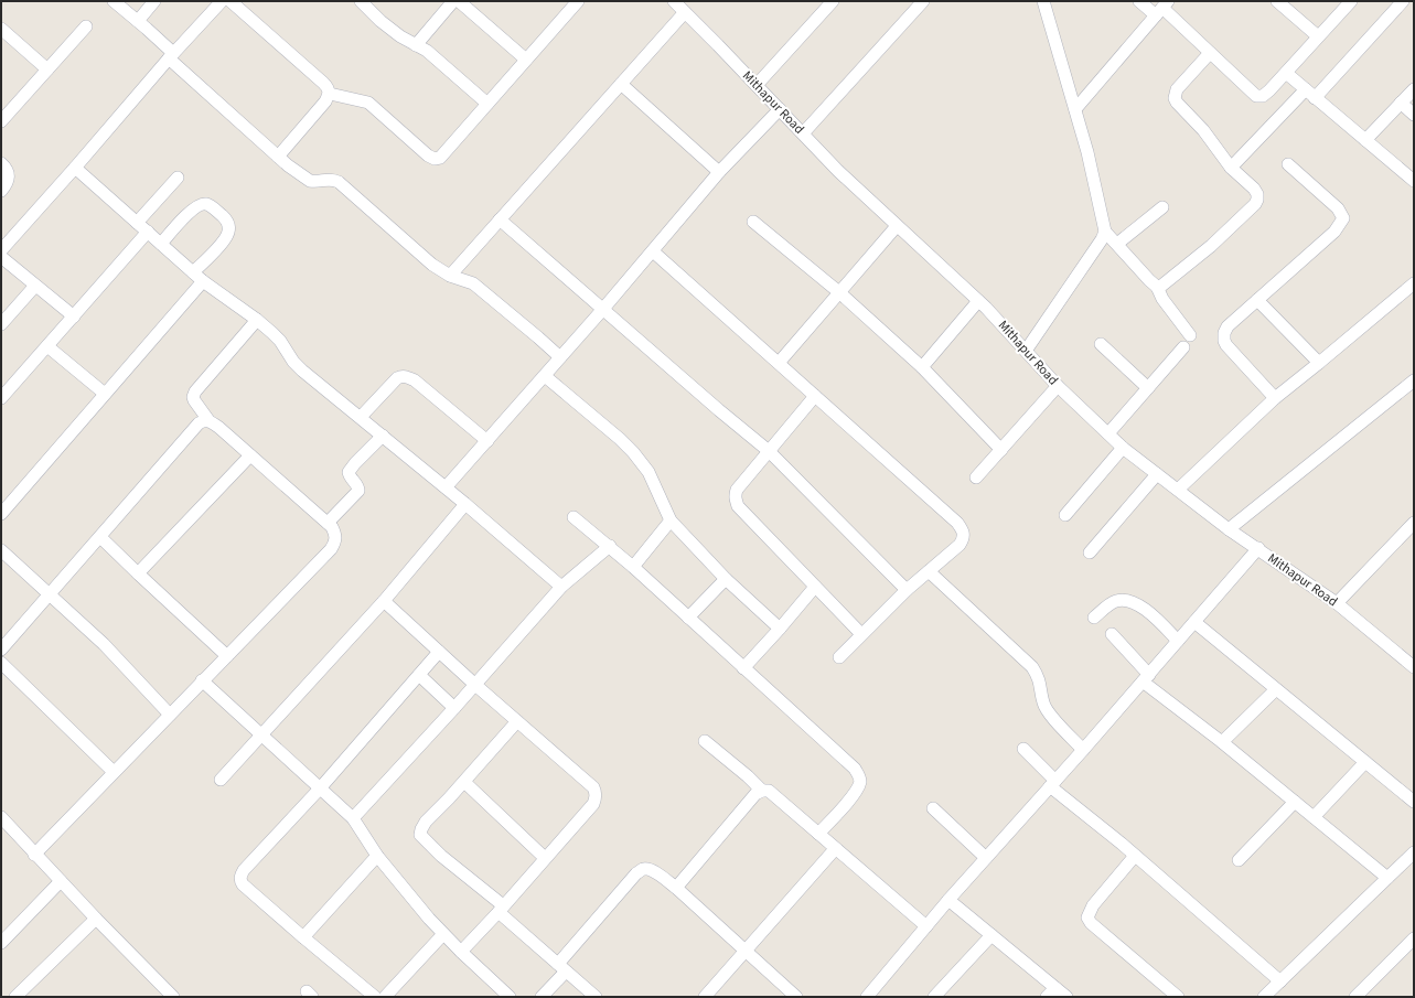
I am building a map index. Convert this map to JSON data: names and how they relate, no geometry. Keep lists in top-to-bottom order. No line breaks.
{"streets":{"street":["Mithapur Road"]}}
